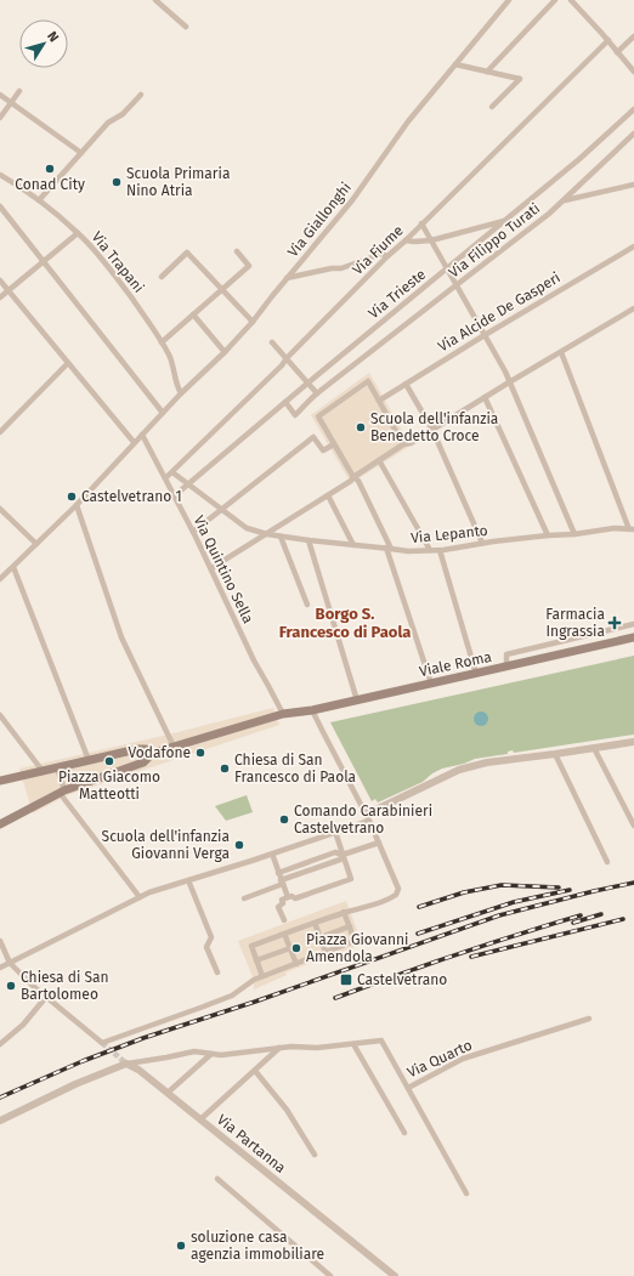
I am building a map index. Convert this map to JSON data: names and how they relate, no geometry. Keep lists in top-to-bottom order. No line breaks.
{"streets":{"main road":["Viale Roma"],"street":["Via Giallonghi","Via Filippo Turati","Via Fiume","Via Trapani","Via Trieste","Via Alcide De Gasperi","Via Lepanto","Via Quintino Sella","Via Quarto","Via Partanna"]},"crossings":[["Via Giallonghi","Via Trapani"],["Via Giallonghi","Via Quintino Sella"],["Via Filippo Turati","Via Trieste"],["Via Fiume","Via Lepanto"],["Via Fiume","Via Quintino Sella"],["Via Trieste","Via Lepanto"],["Via Trieste","Via Quintino Sella"],["Via Quintino Sella","Viale Roma"],["Via Quarto","Via Partanna"]],"districts":["Borgo S. Francesco di Paola"],"places":{"other":["Conad City","Scuola Primaria Nino Atria","Scuola dell'infanzia Benedetto Croce","Castelvetrano 1","Vodafone","Piazza Giacomo Matteotti","Chiesa di San Francesco di Paola","Comando Carabinieri Castelvetrano","Scuola dell'infanzia Giovanni Verga","Piazza Giovanni Amendola","Chiesa di San Bartolomeo","soluzione casa agenzia immobiliare"],"health":["Farmacia Ingrassia"],"transit":["Castelvetrano"]},"north":"top right"}
